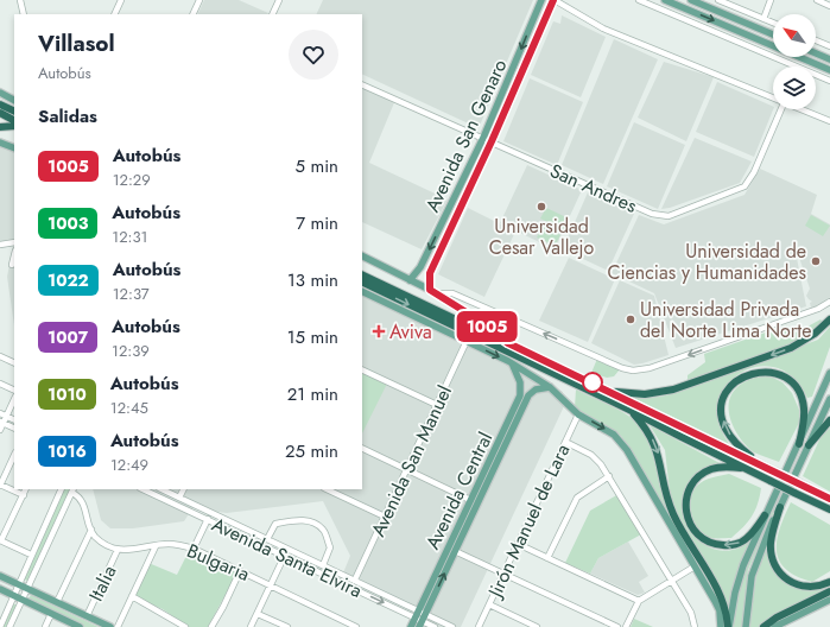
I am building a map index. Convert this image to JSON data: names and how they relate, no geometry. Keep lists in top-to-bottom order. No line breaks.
{"streets":{"main road":["Avenida San Genaro","Avenida Central"],"street":["San Andres","Avenida San Manuel","Jirón Manuel de Lara","Avenida Santa Elvira","Bulgaria","Italia"]},"crossings":[["Avenida San Genaro","San Andres"],["Avenida San Manuel","Avenida Santa Elvira"],["Avenida Central","Avenida Santa Elvira"],["Bulgaria","Italia"]],"places":{"other":["Universidad Cesar Vallejo","Universidad de Ciencias y Humanidades","Universidad Privada del Norte Lima Norte"],"health":["Aviva"]},"lines":["bus line 1005"],"north":"top left","page":{"on_map":"1005","heading":[["Villasol","Autobús"],"Salidas"],"list":[{"mark":"1005","name":"Autobús","note":"12:29","value":"5 min"},{"mark":"1003","name":"Autobús","note":"12:31","value":"7 min"},{"mark":"1022","name":"Autobús","note":"12:37","value":"13 min"},{"mark":"1007","name":"Autobús","note":"12:39","value":"15 min"},{"mark":"1010","name":"Autobús","note":"12:45","value":"21 min"},{"mark":"1016","name":"Autobús","note":"12:49","value":"25 min"}]}}
